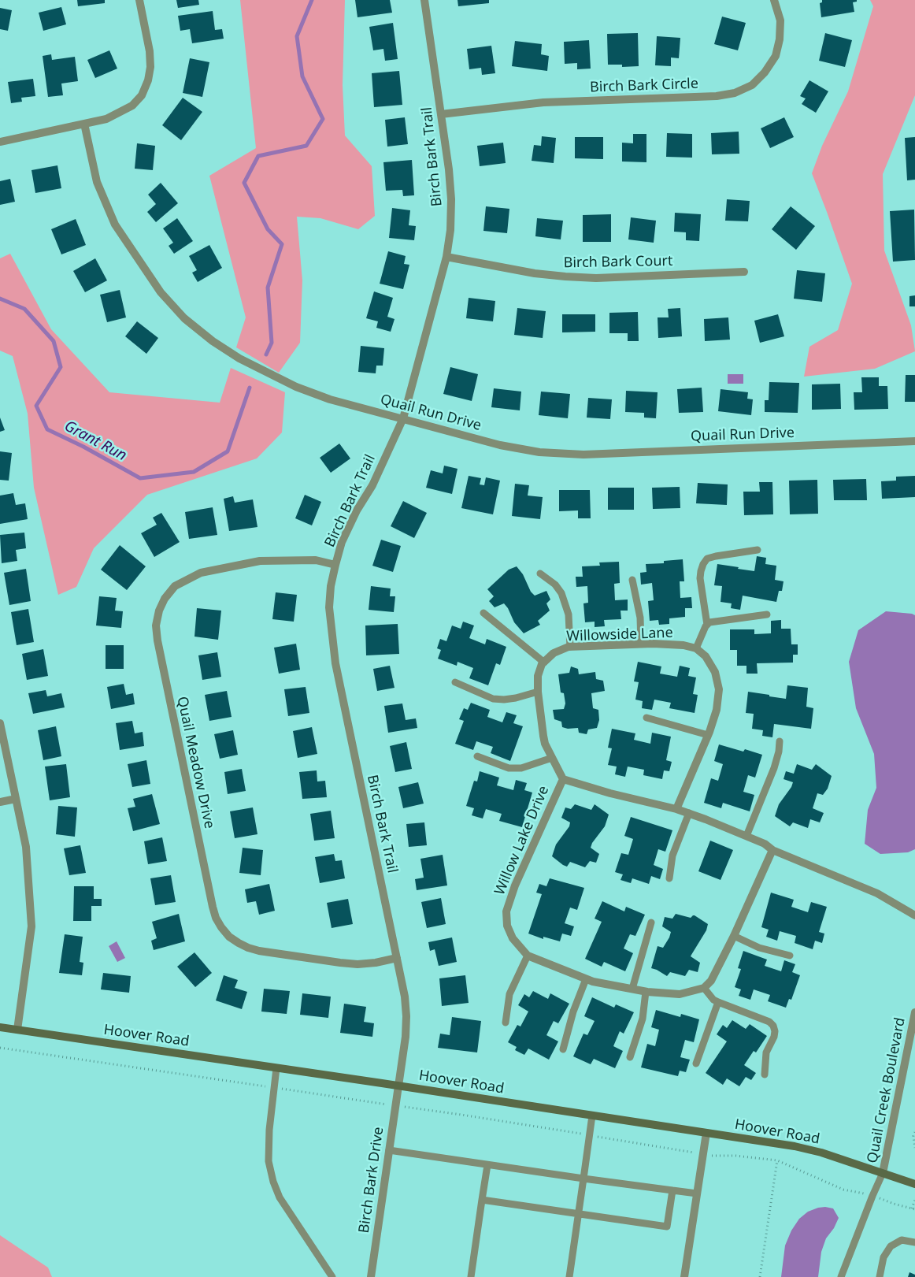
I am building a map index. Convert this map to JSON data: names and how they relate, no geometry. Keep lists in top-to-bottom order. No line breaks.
{"streets":{"main road":["Hoover Road"],"street":["Birch Bark Circle","Birch Bark Trail","Birch Bark Court","Quail Run Drive","Willowside Lane","Quail Meadow Drive","Willow Lake Drive","Quail Creek Boulevard","Birch Bark Drive"]},"crossings":[["Birch Bark Circle","Birch Bark Trail"],["Birch Bark Trail","Birch Bark Court"],["Birch Bark Trail","Quail Run Drive"],["Birch Bark Trail","Quail Meadow Drive"],["Birch Bark Trail","Hoover Road"],["Birch Bark Trail","Birch Bark Drive"],["Hoover Road","Quail Creek Boulevard"],["Hoover Road","Birch Bark Drive"]],"water":["Grant Run"]}
